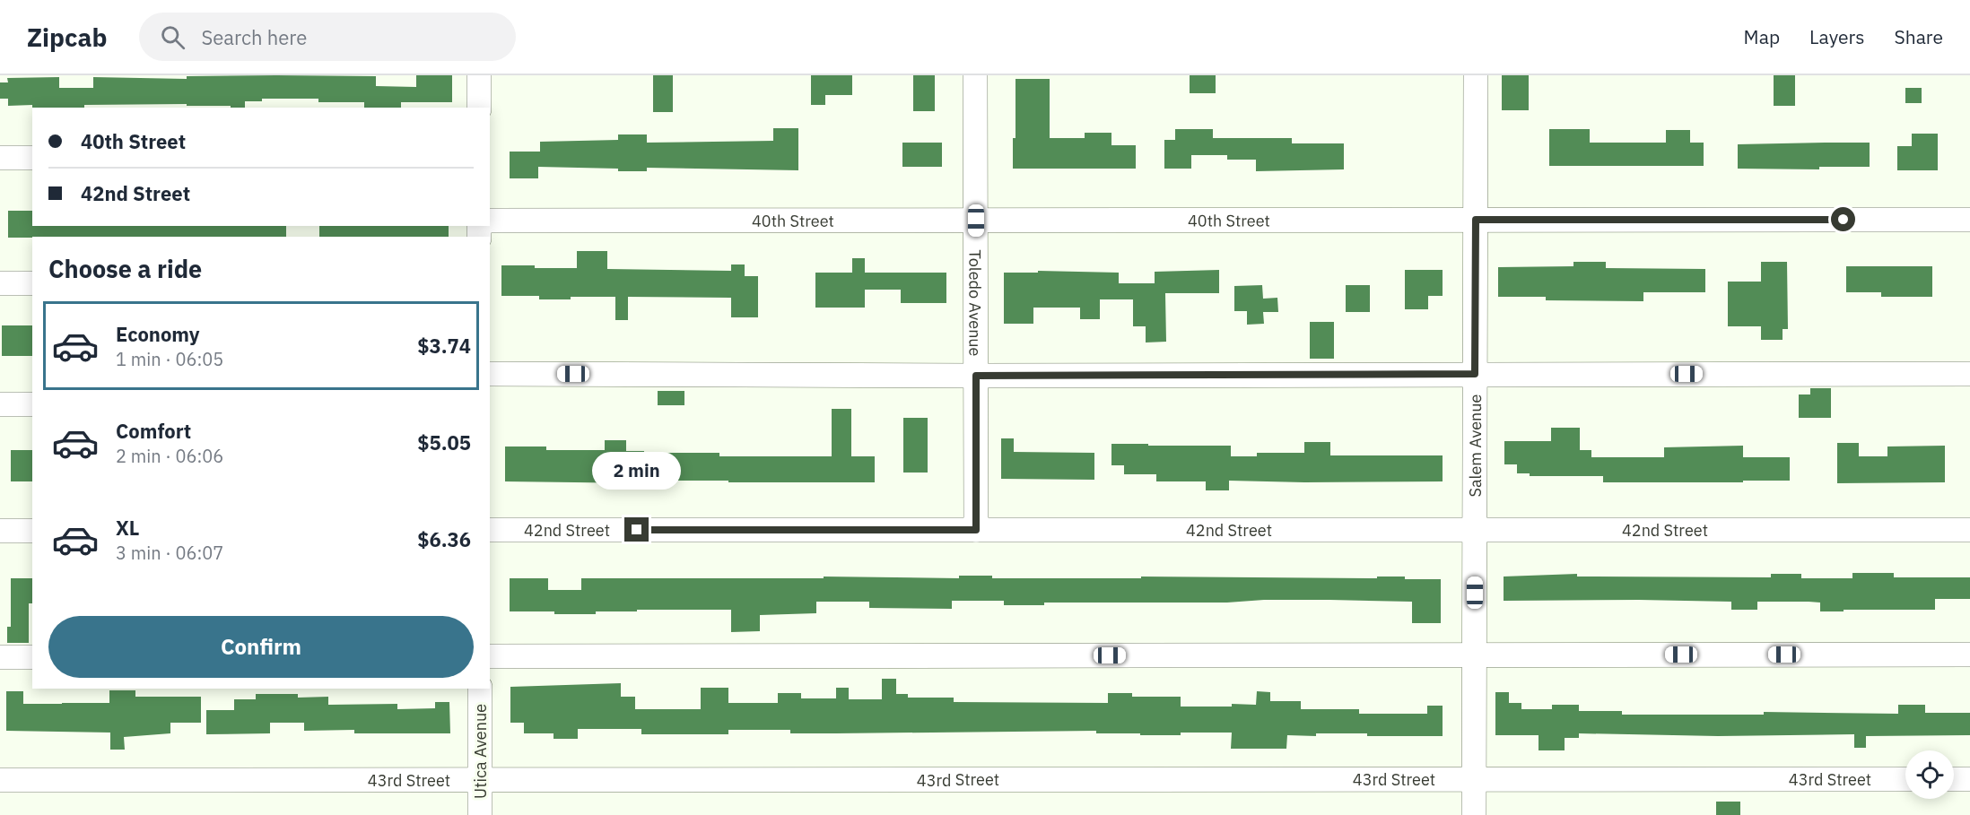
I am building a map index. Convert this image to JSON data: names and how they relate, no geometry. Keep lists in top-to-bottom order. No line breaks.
{"streets":{"street":["40th Street","Toledo Avenue","Salem Avenue","42nd Street","Utica Avenue","43rd Street"]},"crossings":[["40th Street","Toledo Avenue"],["40th Street","Salem Avenue"],["Toledo Avenue","42nd Street"],["Salem Avenue","42nd Street"],["Salem Avenue","43rd Street"],["Utica Avenue","43rd Street"]],"page":{"header":"Zipcab","search":"Search here","nav":["Map","Layers","Share"],"banner":["40th Street","42nd Street"],"heading":"Choose a ride","list":[{"name":"Economy","note":"1 min · 06:05","value":"$3.74"},{"name":"Comfort","note":"2 min · 06:06","value":"$5.05"},{"name":"XL","note":"3 min · 06:07","value":"$6.36"}],"bubble":"2 min","buttons":"Confirm"}}
